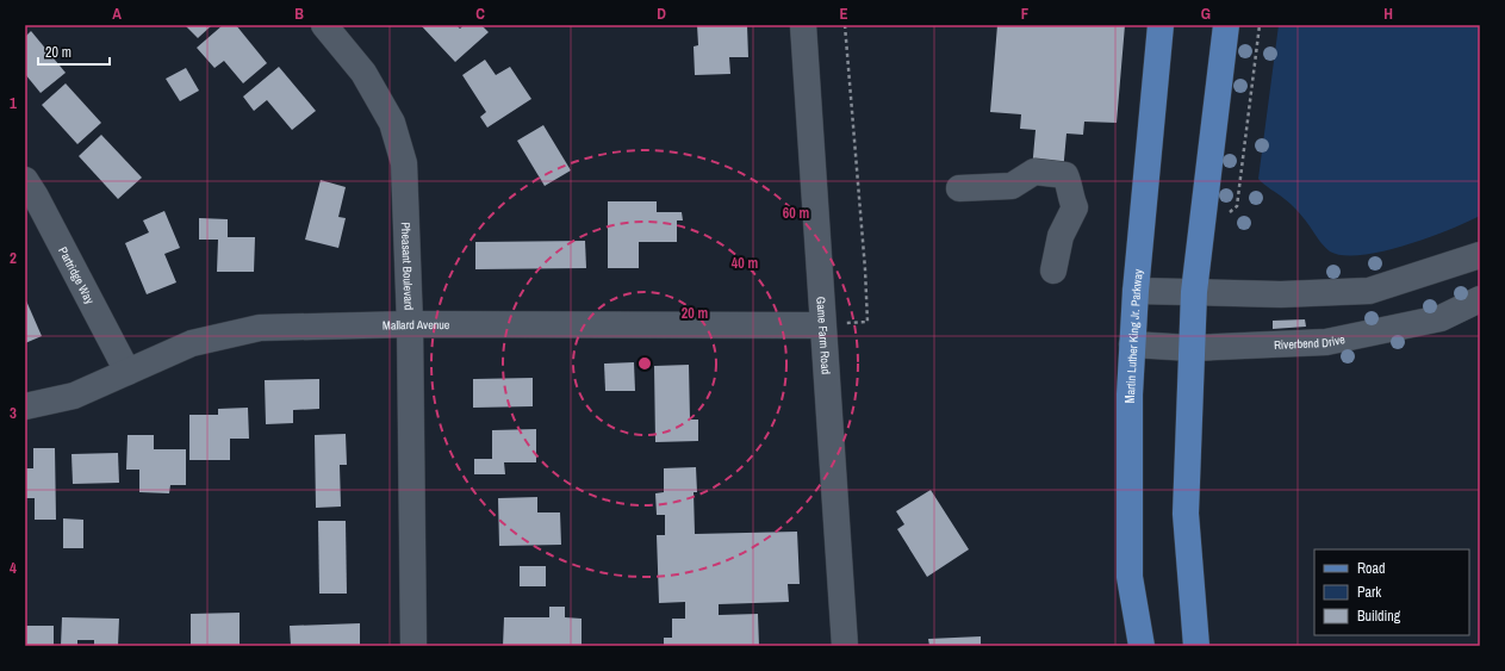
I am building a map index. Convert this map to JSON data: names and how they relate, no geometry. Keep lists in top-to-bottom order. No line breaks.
{"streets":{"main road":["Martin Luther King Jr. Parkway"],"street":["Pheasant Boulevard","Partridge Way","Mallard Avenue","Game Farm Road","Riverbend Drive"]},"crossings":[["Pheasant Boulevard","Mallard Avenue"],["Partridge Way","Mallard Avenue"],["Mallard Avenue","Game Farm Road"],["Martin Luther King Jr. Parkway","Riverbend Drive"]],"legend":["Road","Park","Building"],"scale_bar":"20 m","grid":{"columns":["A","B","C","D","E","F","G","H"],"rows":["1","2","3","4"]},"rings":["60 m","40 m","20 m"]}
